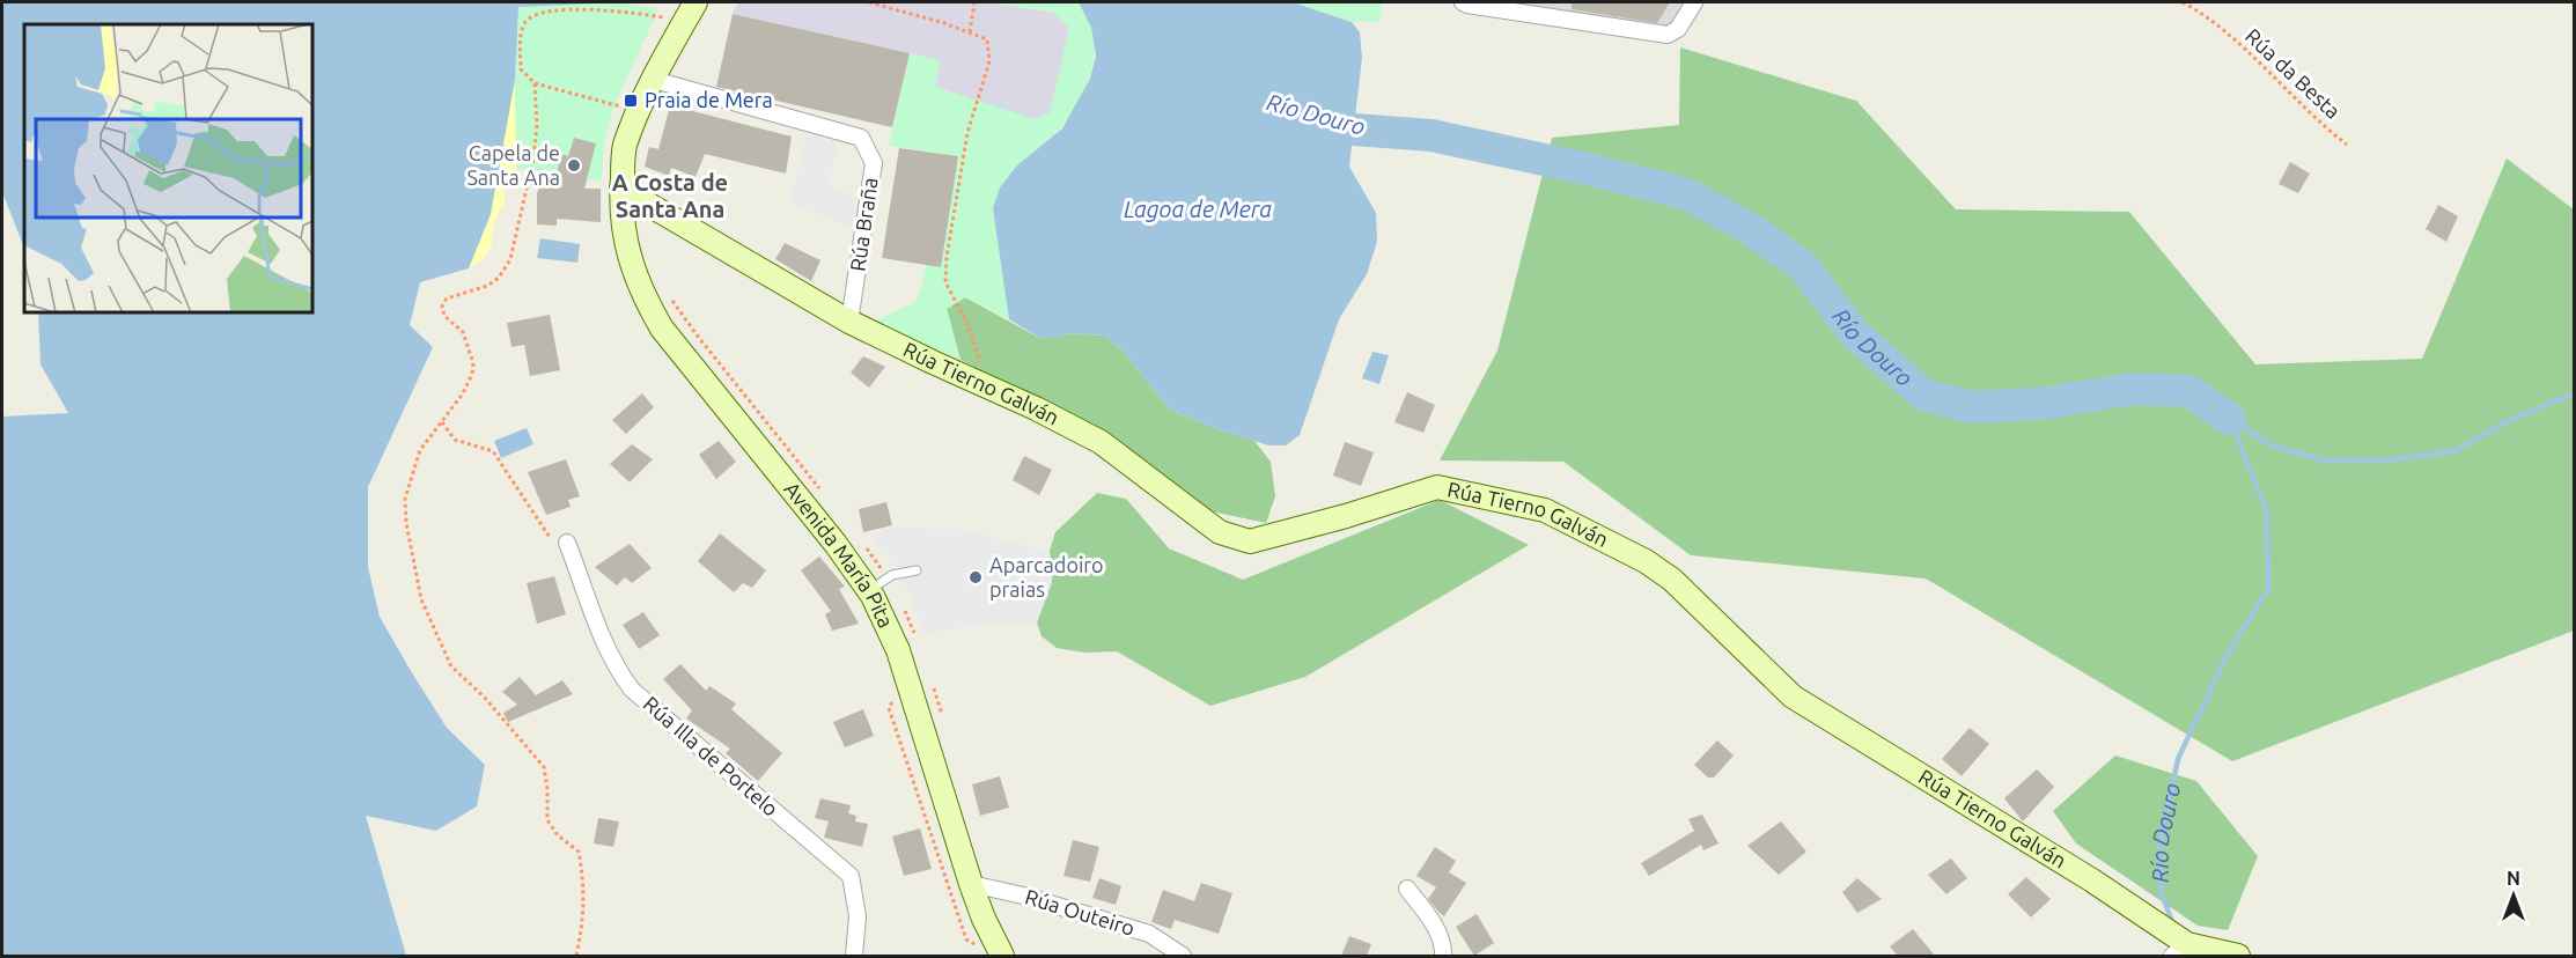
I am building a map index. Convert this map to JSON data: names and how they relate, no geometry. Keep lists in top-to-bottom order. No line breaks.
{"streets":{"street":["Rúa Braña","Rúa Tierno Galván","Avenida María Pita","Rúa Illa de Portelo","Rúa Outeiro"],"path":["Rúa da Besta"]},"crossings":[["Rúa Braña","Rúa Tierno Galván"],["Rúa Braña","Avenida María Pita"],["Rúa Tierno Galván","Avenida María Pita"],["Avenida María Pita","Rúa Outeiro"]],"districts":["A Costa de Santa Ana"],"water":["Río Douro","Lagoa de Mera"],"places":{"transit":["Praia de Mera"],"other":["Capela de Santa Ana","Aparcadoiro praias"]},"north":"top"}
